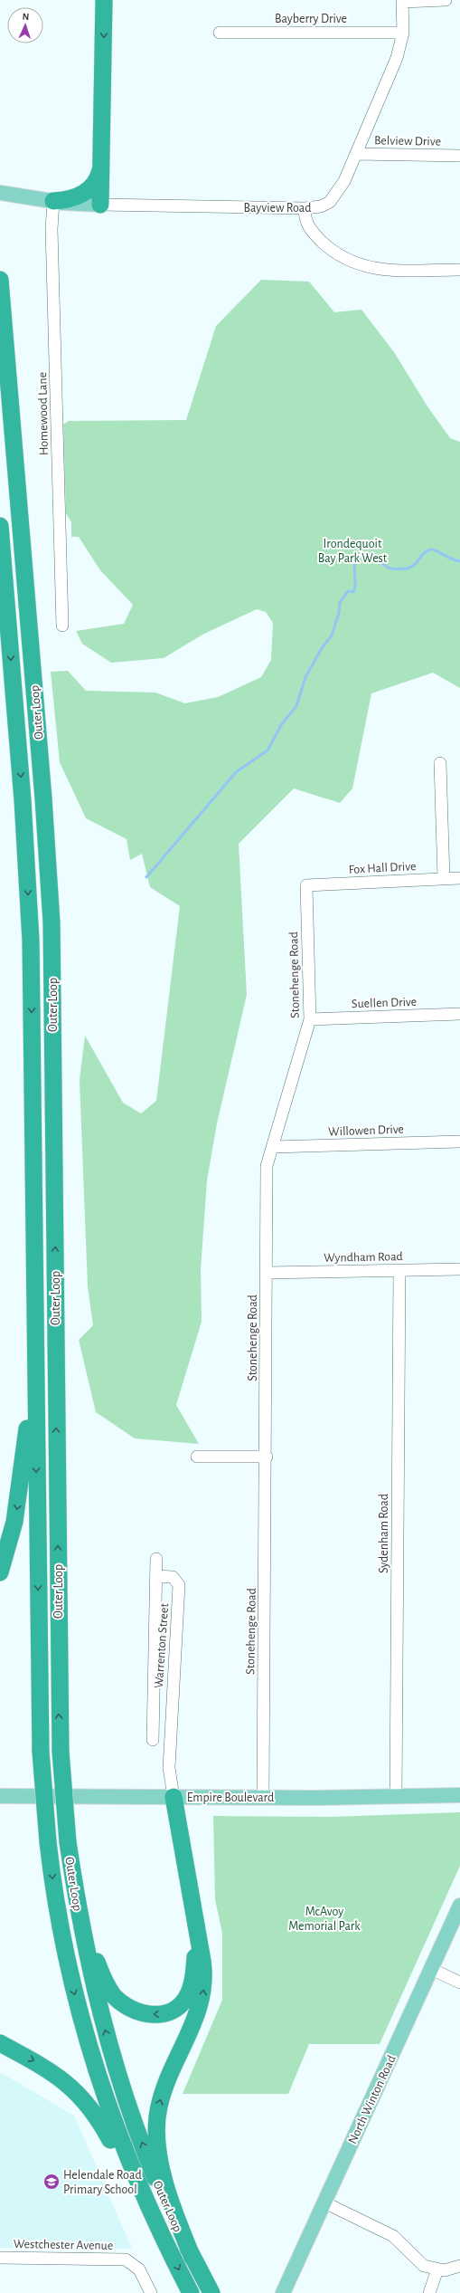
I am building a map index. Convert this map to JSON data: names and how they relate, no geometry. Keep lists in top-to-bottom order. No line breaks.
{"streets":{"highway":["Outer Loop"],"main road":["Bayview Road","Empire Boulevard","North Winton Road"],"street":["Bayberry Drive","Belview Drive","Homewood Lane","Fox Hall Drive","Stonehenge Road","Suellen Drive","Willowen Drive","Wyndham Road","Sydenham Road","Warrenton Street","Westchester Avenue"]},"crossings":[["Bayberry Drive","Bayview Road"],["Belview Drive","Bayview Road"],["Bayview Road","Homewood Lane"],["Fox Hall Drive","Stonehenge Road"],["Stonehenge Road","Suellen Drive"],["Stonehenge Road","Willowen Drive"],["Stonehenge Road","Wyndham Road"],["Stonehenge Road","Empire Boulevard"],["Wyndham Road","Sydenham Road"],["Sydenham Road","Empire Boulevard"],["Warrenton Street","Empire Boulevard"]],"parks":["Irondequoit Bay Park West","McAvoy Memorial Park"],"places":{"school or university":["Helendale Road Primary School"]},"north":"top"}
